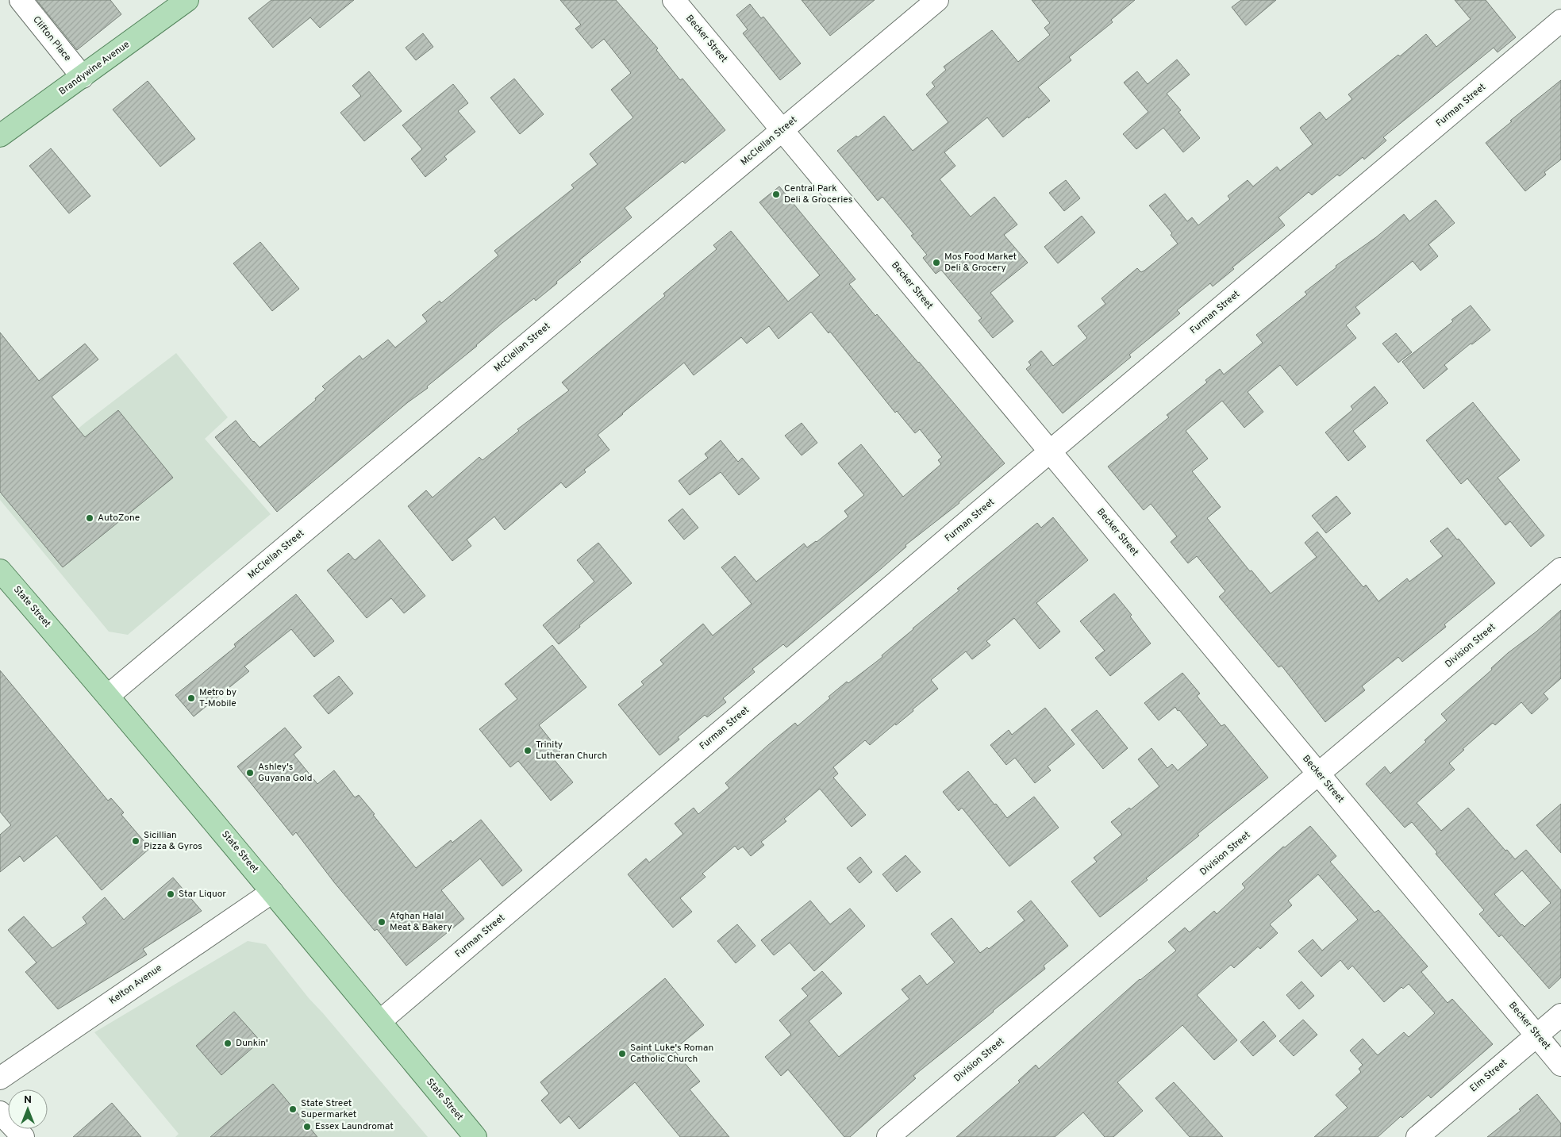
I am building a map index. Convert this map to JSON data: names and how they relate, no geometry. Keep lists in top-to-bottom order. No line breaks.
{"streets":{"main road":["Brandywine Avenue","State Street"],"street":["Clifton Place","Becker Street","Furman Street","McClellan Street","Division Street","Kelton Avenue","Elm Street"]},"crossings":[["Clifton Place","Brandywine Avenue"],["Becker Street","Furman Street"],["Becker Street","McClellan Street"],["Becker Street","Division Street"],["Becker Street","Elm Street"],["Furman Street","State Street"],["McClellan Street","State Street"],["State Street","Kelton Avenue"]],"places":["Central Park Deli & Groceries","Mos Food Market Deli & Grocery","AutoZone","Metro by T-Mobile","Trinity Lutheran Church","Ashley's Guyana Gold","Sicillian Pizza & Gyros","Star Liquor","Afghan Halal Meat & Bakery","Dunkin'","Saint Luke's Roman Catholic Church","State Street Supermarket","Essex Laundromat"],"north":"top"}
